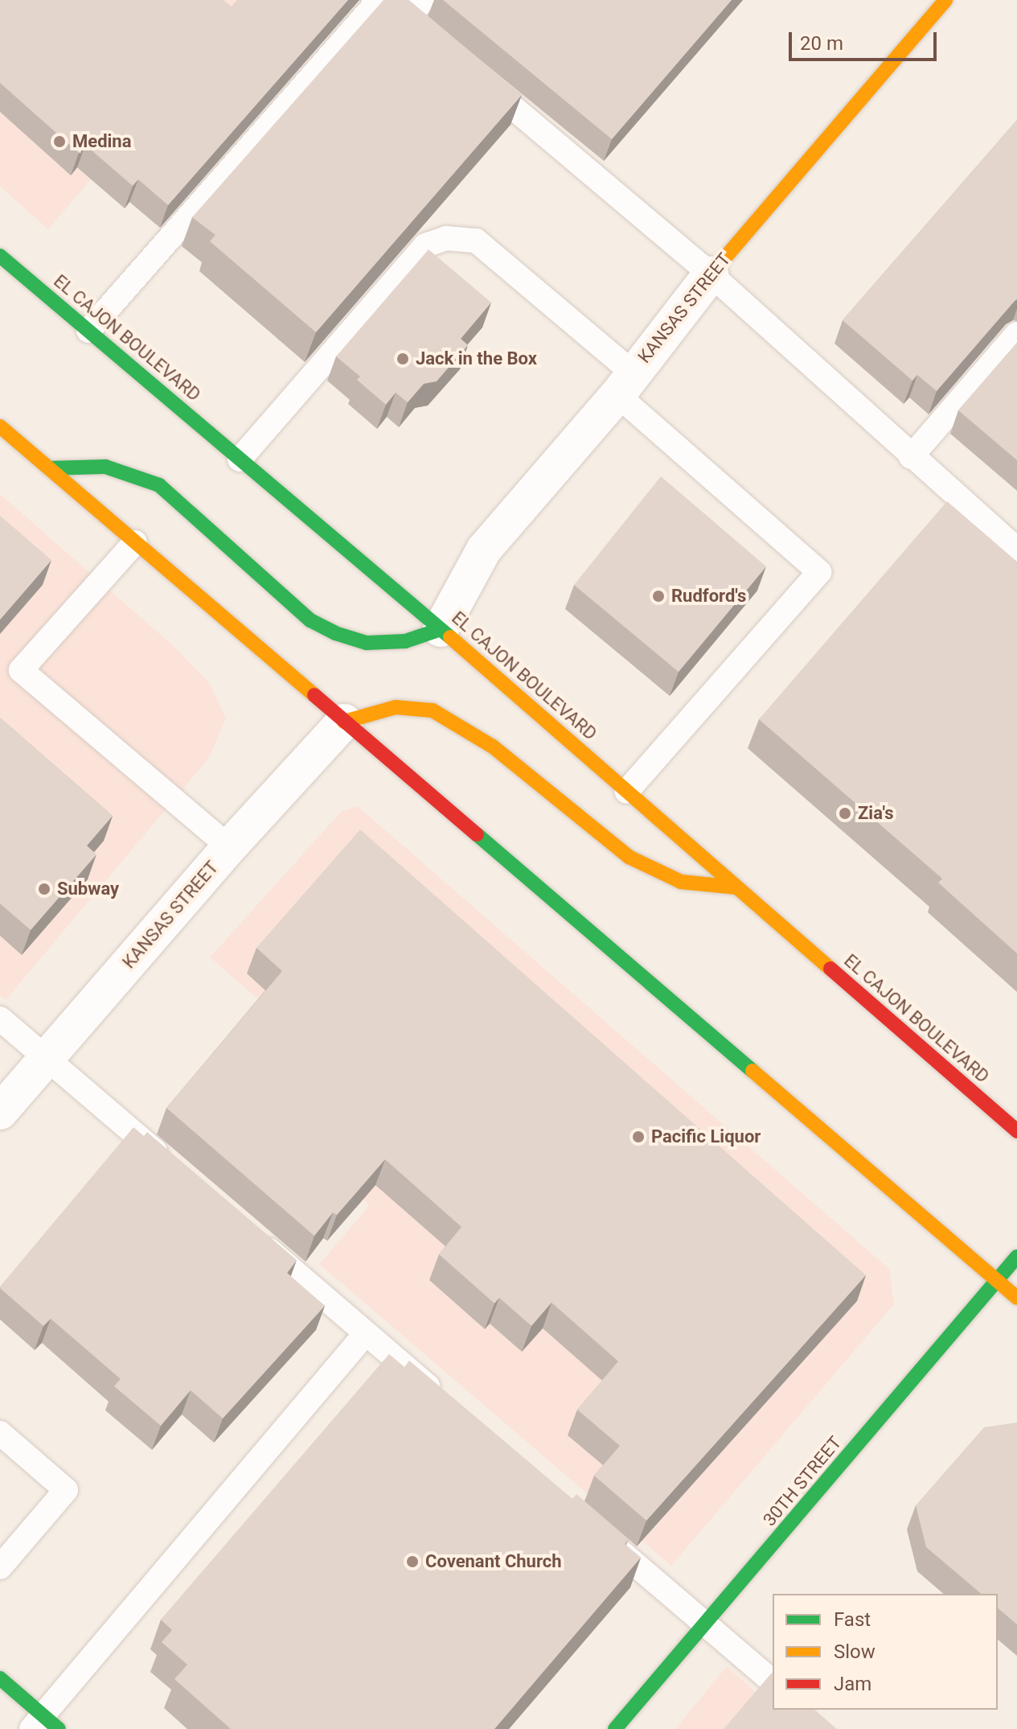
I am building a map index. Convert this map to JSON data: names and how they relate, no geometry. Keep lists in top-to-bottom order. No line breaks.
{"streets":{"main road":["KANSAS STREET","EL CAJON BOULEVARD","30TH STREET"]},"crossings":[["KANSAS STREET","EL CAJON BOULEVARD"]],"places":["Medina","Jack in the Box","Rudford's","Zia's","Subway","Pacific Liquor","Covenant Church"],"legend":["Fast","Slow","Jam"],"scale_bar":"20 m"}
